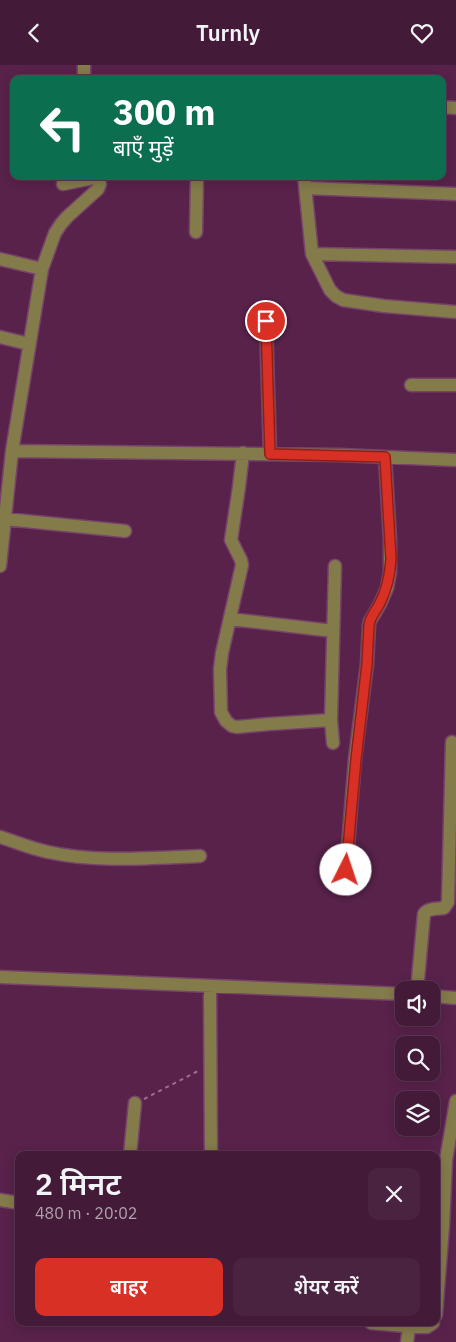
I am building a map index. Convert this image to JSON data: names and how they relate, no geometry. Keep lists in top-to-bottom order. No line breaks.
{"page":{"header":"Turnly","turn":["300 m","बाएँ मुड़ें"],"heading":["2 मिनट","480 m · 20:02"],"buttons":["बाहर","शेयर करें"]}}
